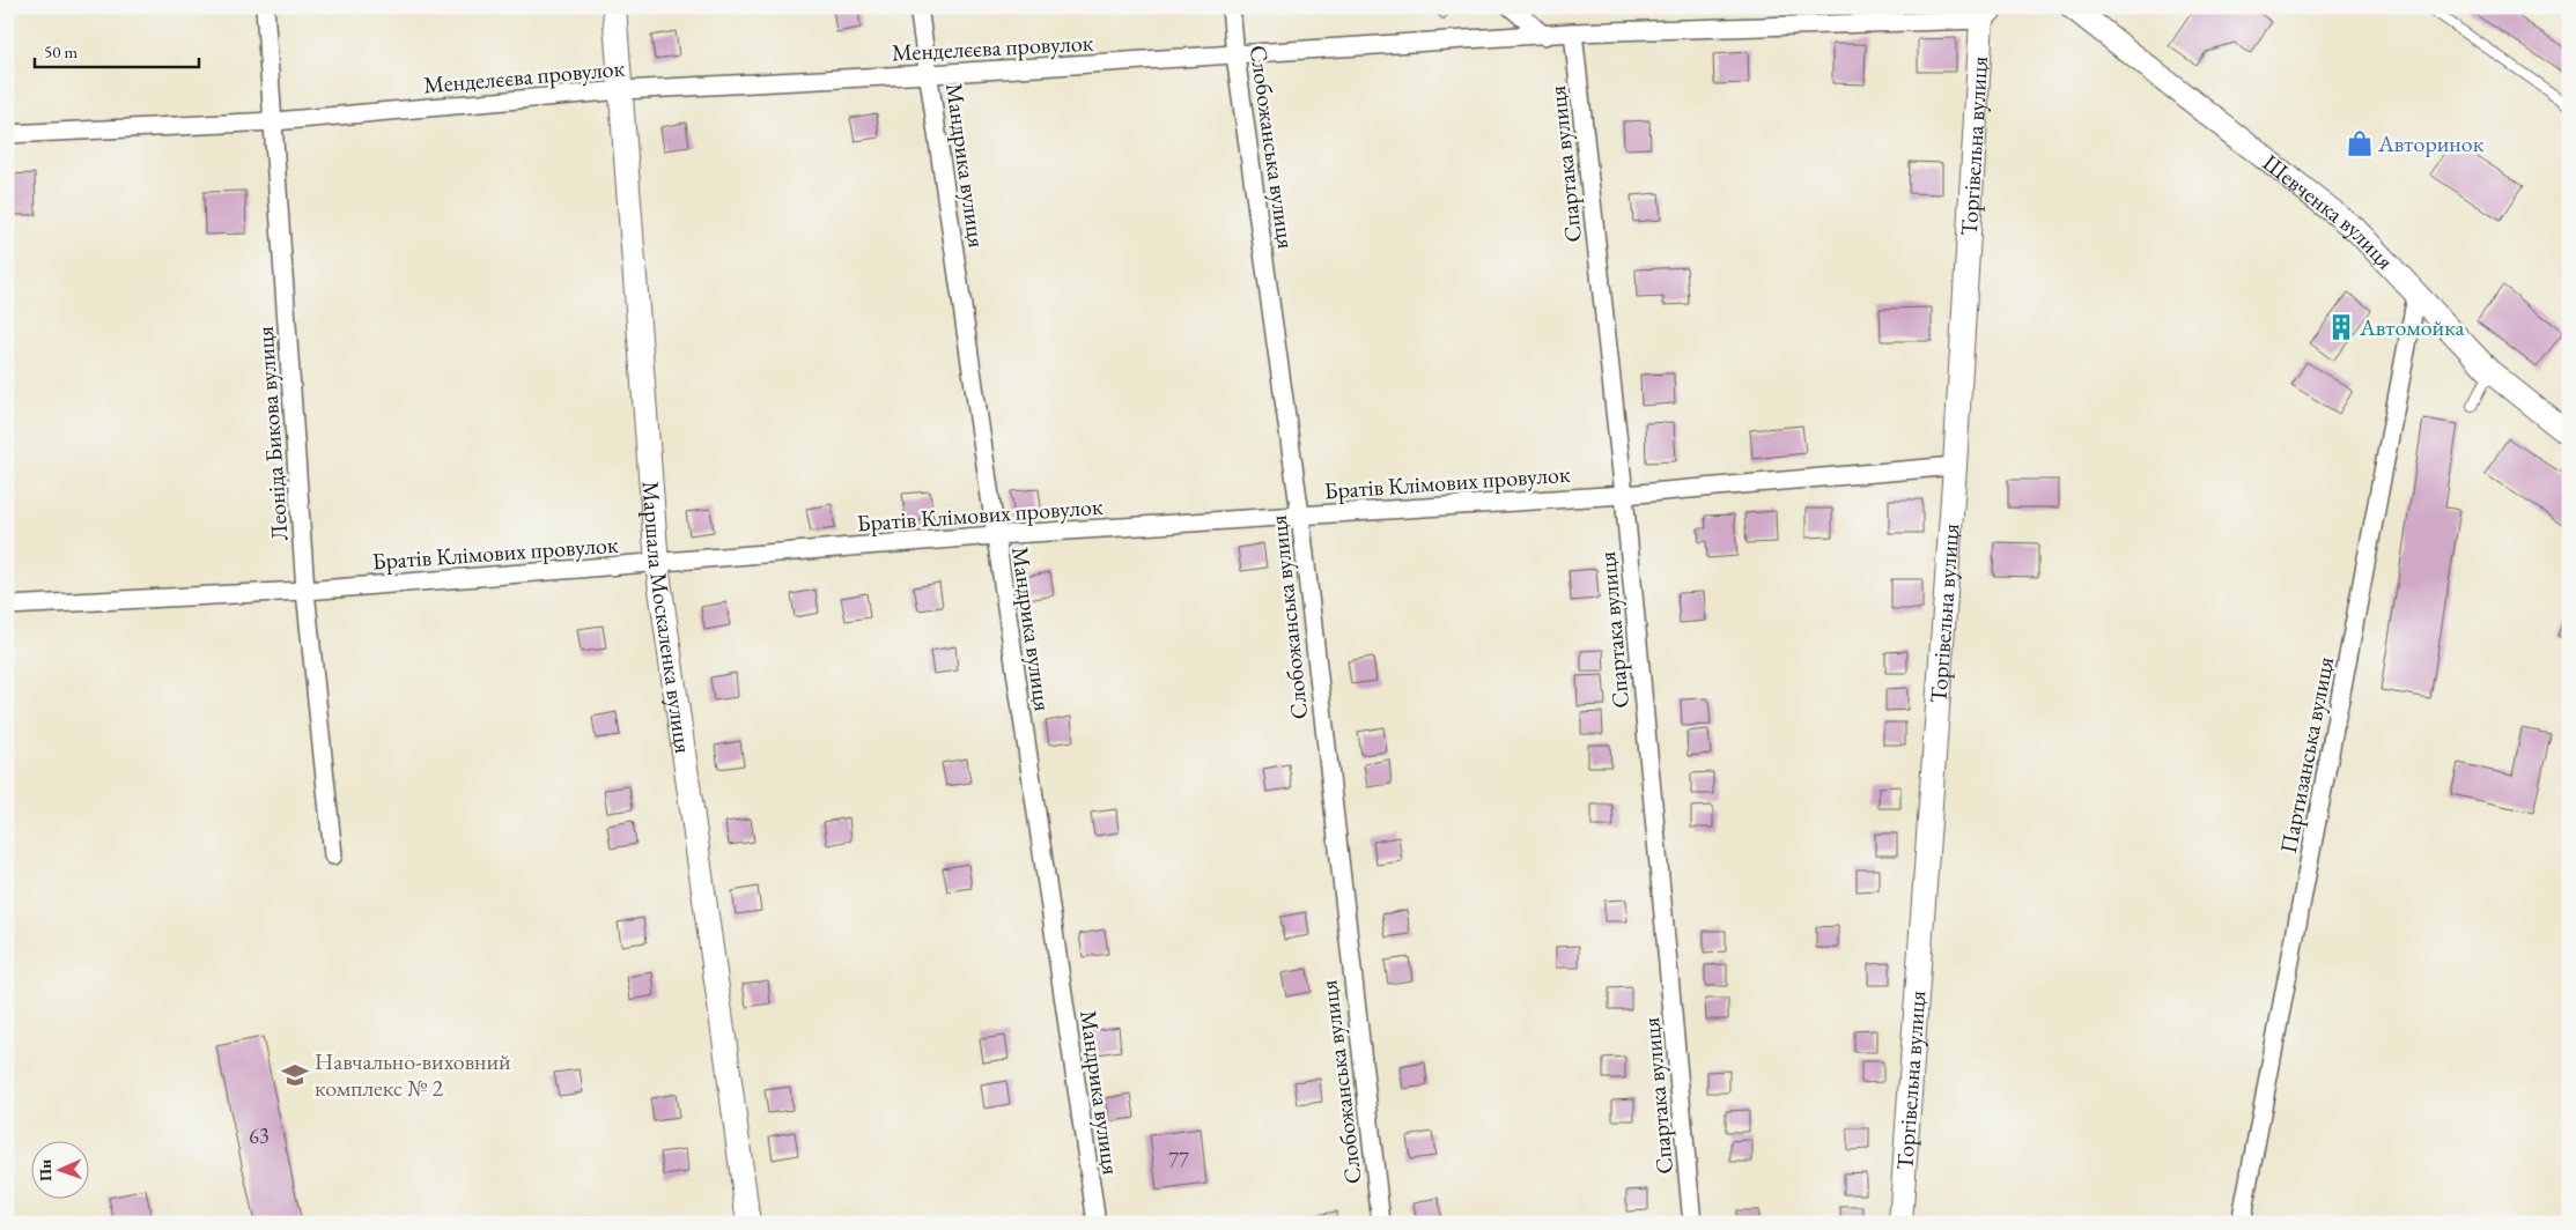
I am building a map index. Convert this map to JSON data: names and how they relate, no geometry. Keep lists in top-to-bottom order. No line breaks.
{"streets":{"street":["Менделєєва провулок","Торгівельна вулиця","Слобожанська вулиця","Спартака вулиця","Мандрика вулиця","Шевченка вулиця","Леоніда Бикова вулиця","Братів Клімових провулок","Маршала Москаленка вулиця","Партизанська вулиця"]},"crossings":[["Менделєєва провулок","Торгівельна вулиця"],["Менделєєва провулок","Слобожанська вулиця"],["Менделєєва провулок","Спартака вулиця"],["Менделєєва провулок","Мандрика вулиця"],["Менделєєва провулок","Леоніда Бикова вулиця"],["Менделєєва провулок","Маршала Москаленка вулиця"],["Торгівельна вулиця","Братів Клімових провулок"],["Слобожанська вулиця","Братів Клімових провулок"],["Спартака вулиця","Братів Клімових провулок"],["Мандрика вулиця","Братів Клімових провулок"],["Шевченка вулиця","Партизанська вулиця"],["Леоніда Бикова вулиця","Братів Клімових провулок"],["Братів Клімових провулок","Маршала Москаленка вулиця"]],"places":{"shop":["Авторинок"],"building":["Автомойка"],"school or university":["Навчально-виховний комплекс № 2"]},"house_numbers":["63","77"],"scale_bar":"50 m","north":"left"}
